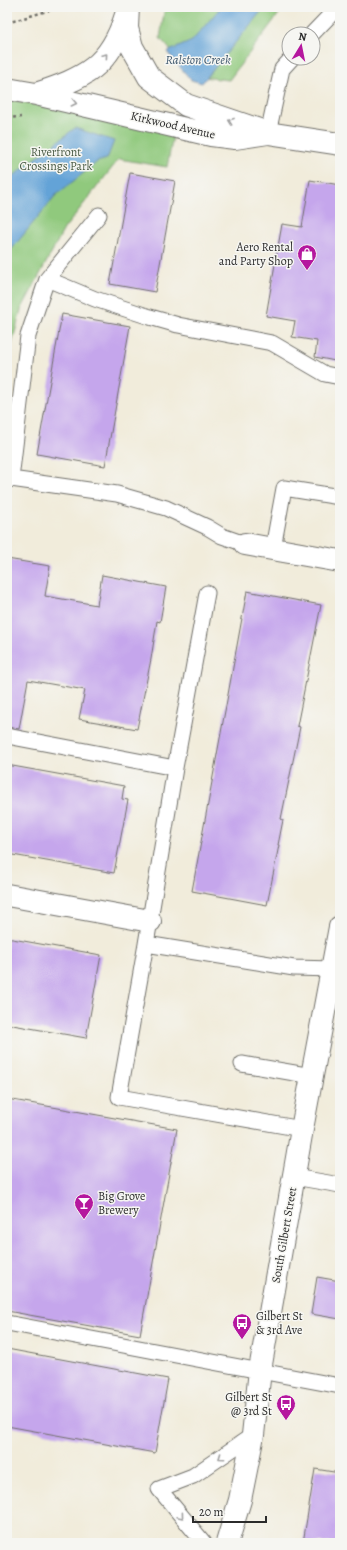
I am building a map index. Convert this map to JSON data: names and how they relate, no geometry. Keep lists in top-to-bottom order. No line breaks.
{"streets":{"street":["Kirkwood Avenue","South Gilbert Street"]},"one_way":["Kirkwood Avenue"],"water":["Ralston Creek"],"parks":["Riverfront Crossings Park"],"places":{"shop":["Aero Rental and Party Shop"],"bar":["Big Grove Brewery"],"bus stop":["Gilbert St & 3rd Ave","Gilbert St @ 3rd St"]},"scale_bar":"20 m","north":"top"}
